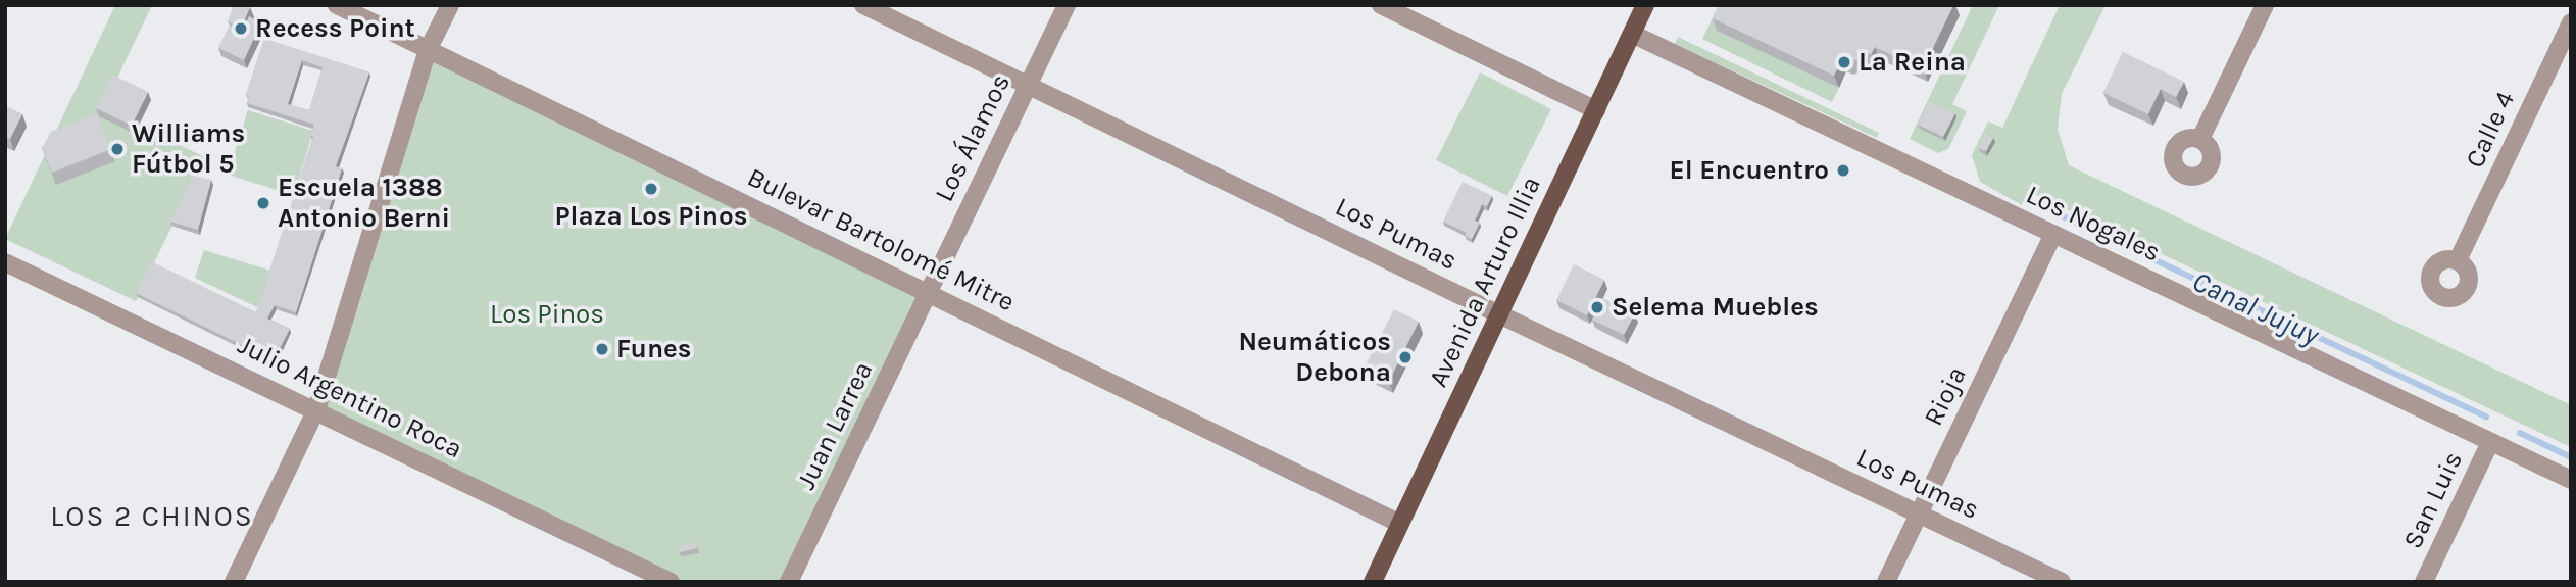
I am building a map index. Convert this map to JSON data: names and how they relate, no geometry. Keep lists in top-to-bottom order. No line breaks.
{"streets":{"main road":["Avenida Arturo Illia"],"street":["Calle 4","Los Álamos","Los Nogales","Los Pumas","Bulevar Bartolomé Mitre","Rioja","Julio Argentino Roca","Juan Larrea","San Luis"]},"crossings":[["Los Álamos","Los Pumas"],["Los Álamos","Bulevar Bartolomé Mitre"],["Los Álamos","Juan Larrea"],["Los Nogales","Avenida Arturo Illia"],["Los Nogales","Rioja"],["Los Nogales","San Luis"],["Los Pumas","Avenida Arturo Illia"],["Los Pumas","Rioja"],["Bulevar Bartolomé Mitre","Avenida Arturo Illia"],["Bulevar Bartolomé Mitre","Juan Larrea"]],"districts":["LOS 2 CHINOS"],"water":["Canal Jujuy"],"parks":["Los Pinos"],"places":["Recess Point","La Reina","Williams Fútbol 5","El Encuentro","Plaza Los Pinos","Escuela 1388 Antonio Berni","Selema Muebles","Funes","Neumáticos Debona"]}
